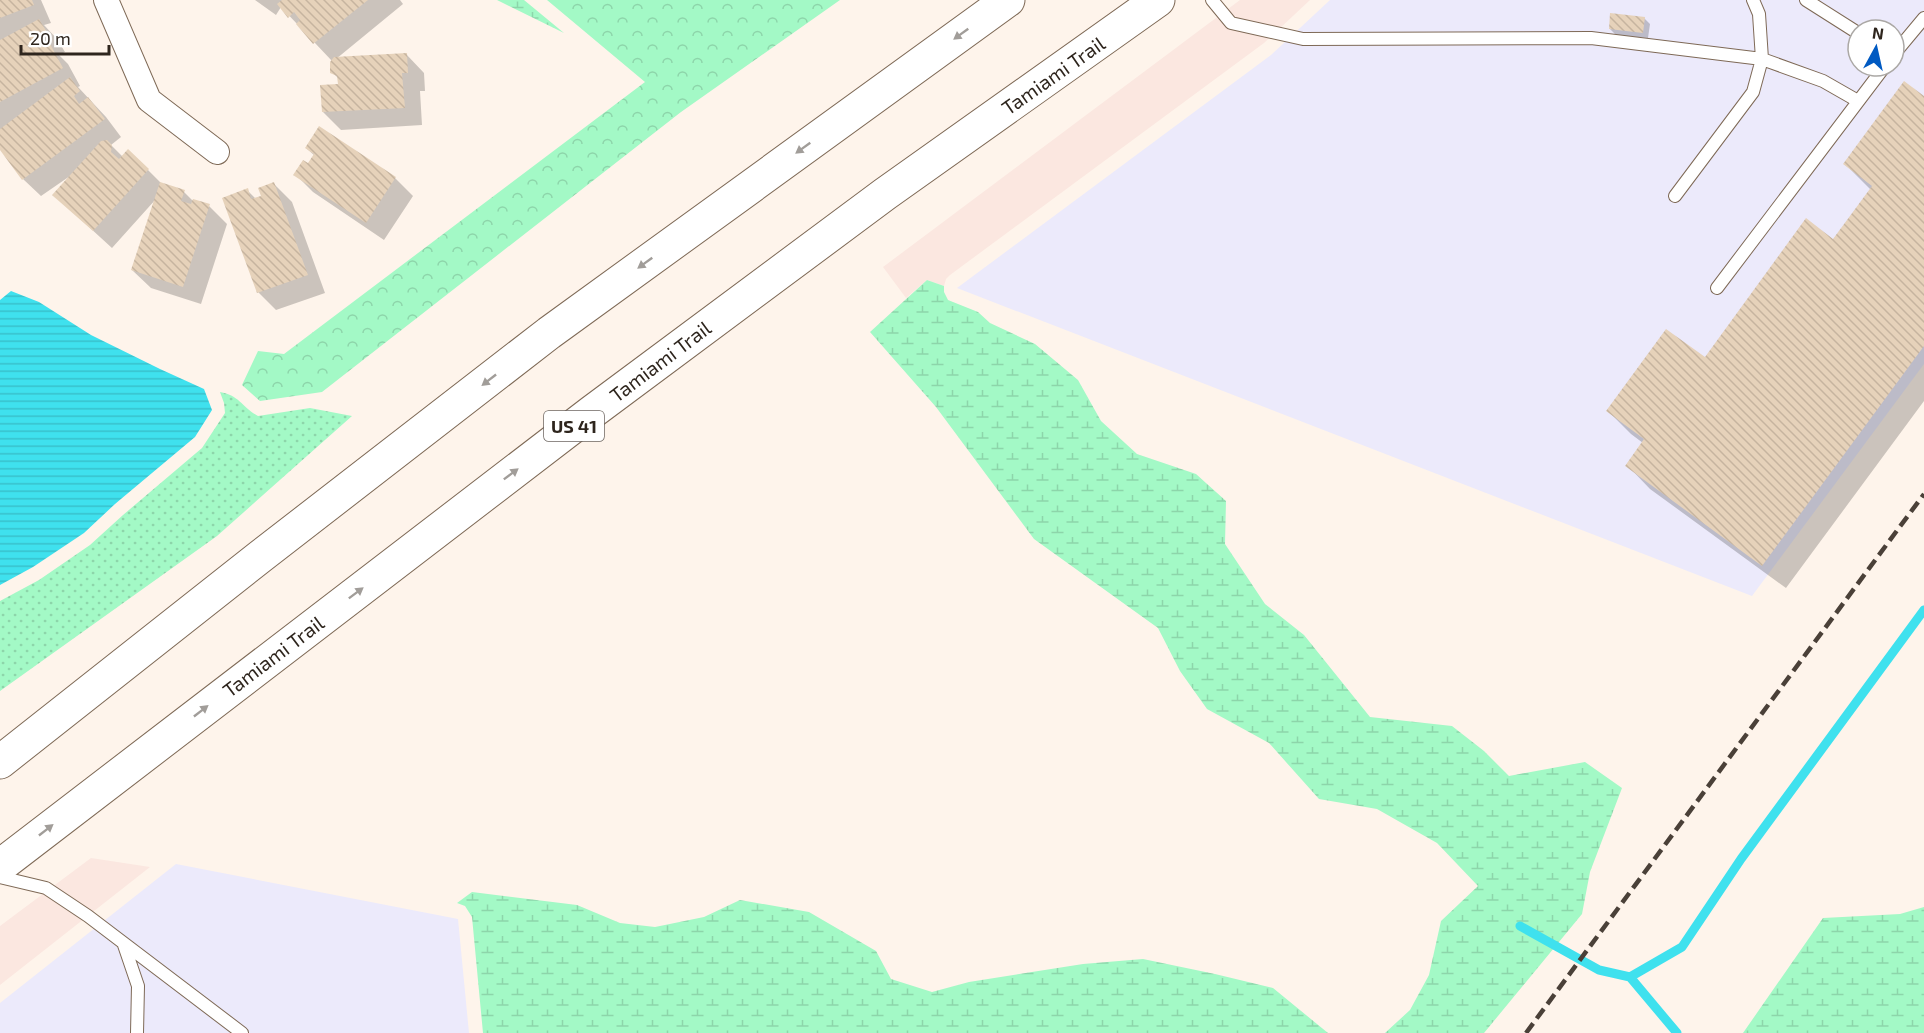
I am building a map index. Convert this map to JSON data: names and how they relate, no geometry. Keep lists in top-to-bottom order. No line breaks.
{"streets":{"main road":["Tamiami Trail","US 41"]},"scale_bar":"20 m","north":"top"}
